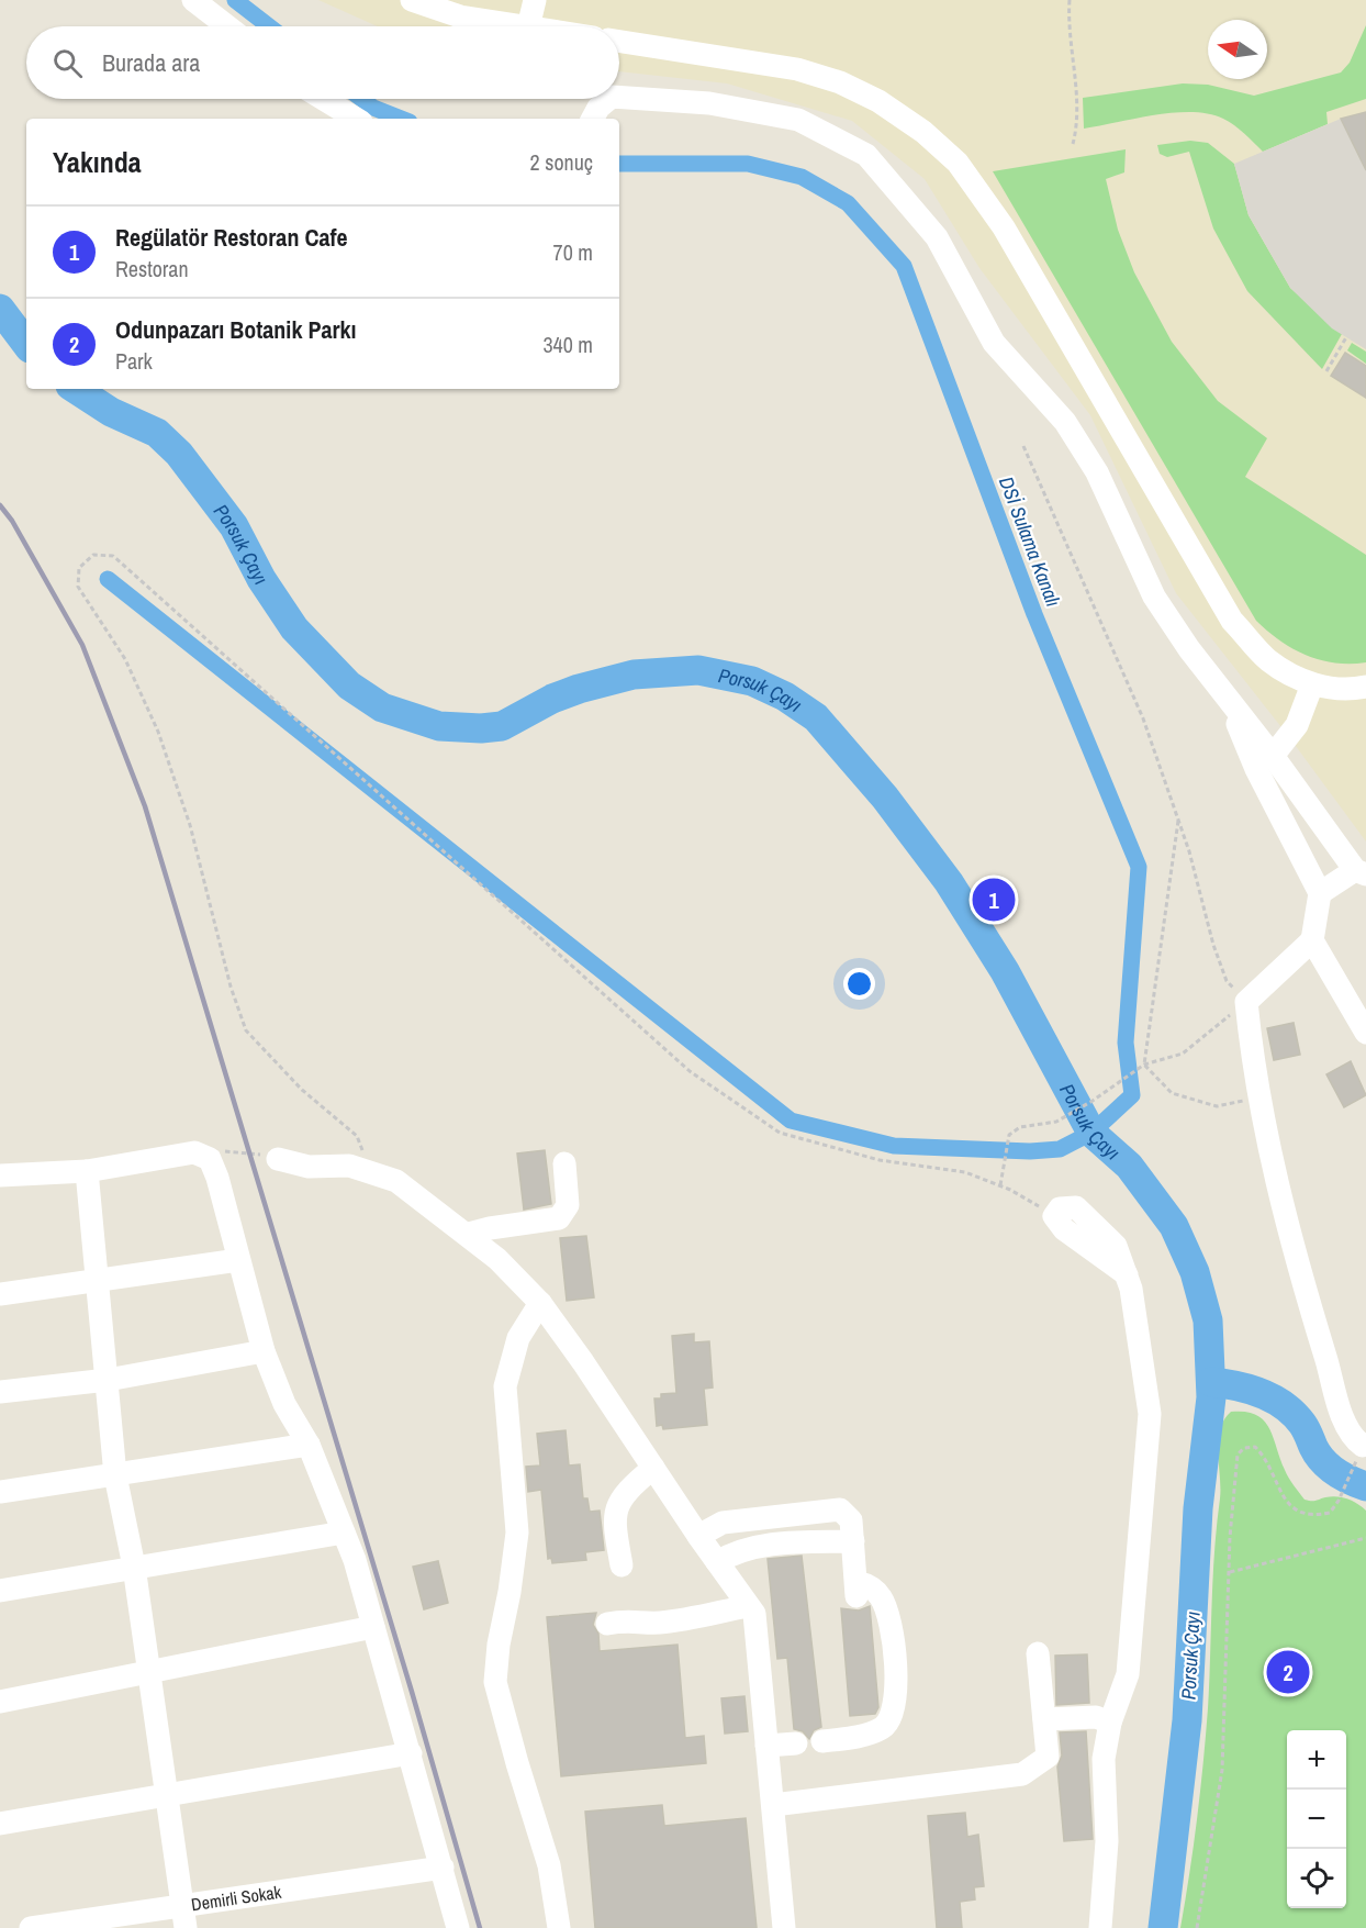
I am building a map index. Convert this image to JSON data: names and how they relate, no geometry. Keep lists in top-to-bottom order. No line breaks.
{"streets":{"street":["Demirli Sokak"]},"water":["DSİ Sulama Kanalı","Porsuk Çayı"],"north":"left","page":{"search":"Burada ara","heading":["Yakında","2 sonuç"],"list":[{"mark":"1","name":"Regülatör Restoran Cafe","note":"Restoran","value":"70 m"},{"mark":"2","name":"Odunpazarı Botanik Parkı","note":"Park","value":"340 m"}],"pins":["1","2"],"map_buttons":["+","−"]}}
